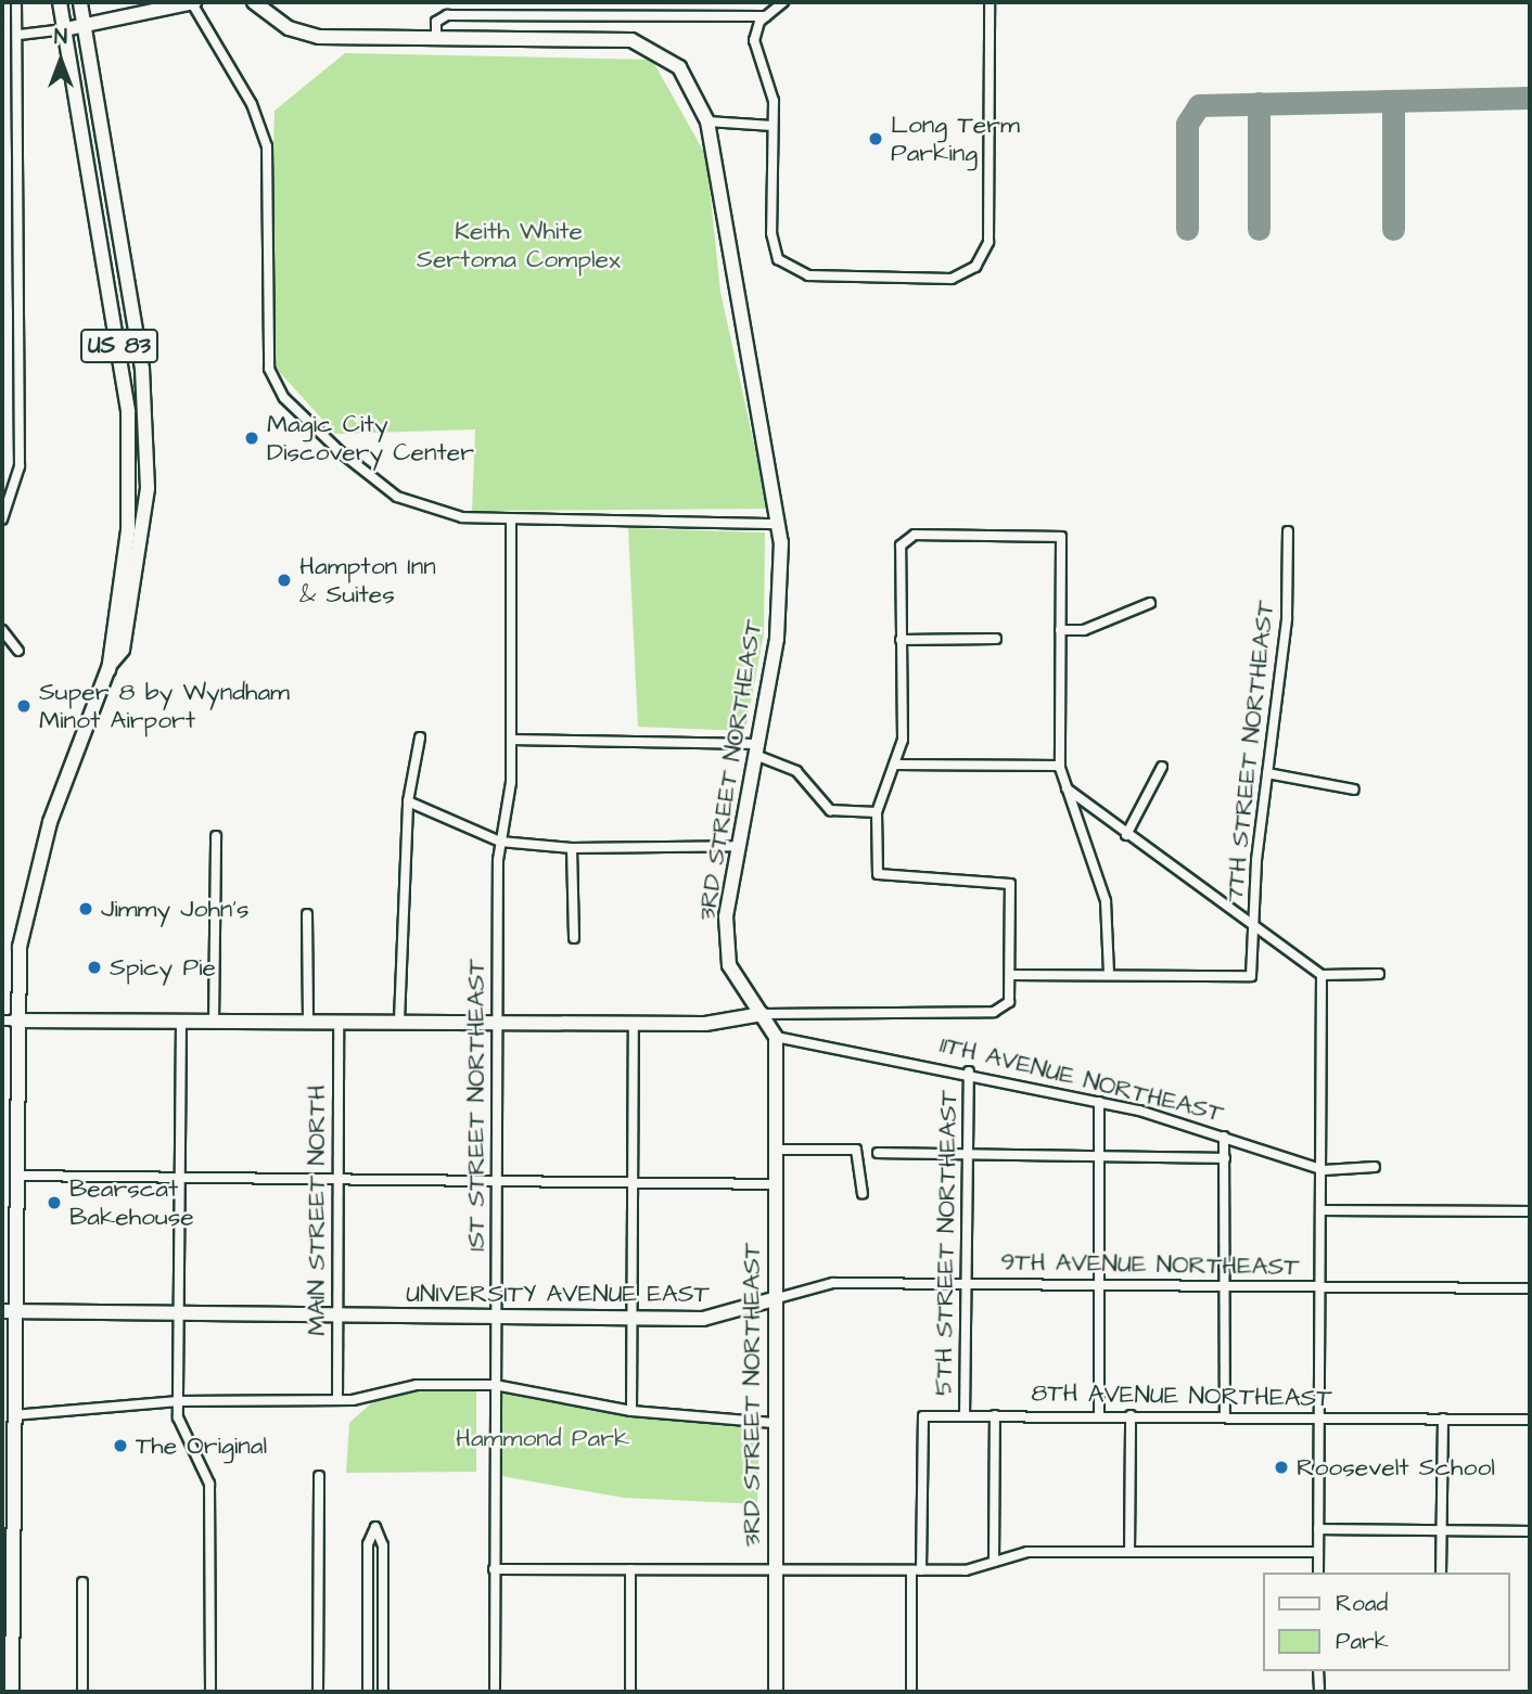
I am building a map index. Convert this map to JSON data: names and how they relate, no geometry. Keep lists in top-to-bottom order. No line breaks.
{"streets":{"street":["US 83","7TH STREET NORTHEAST","3RD STREET NORTHEAST","11TH AVENUE NORTHEAST","1ST STREET NORTHEAST","MAIN STREET NORTH","5TH STREET NORTHEAST","9TH AVENUE NORTHEAST","UNIVERSITY AVENUE EAST","8TH AVENUE NORTHEAST"]},"crossings":[["US 83","UNIVERSITY AVENUE EAST"],["3RD STREET NORTHEAST","11TH AVENUE NORTHEAST"],["3RD STREET NORTHEAST","9TH AVENUE NORTHEAST"],["3RD STREET NORTHEAST","UNIVERSITY AVENUE EAST"],["11TH AVENUE NORTHEAST","5TH STREET NORTHEAST"],["1ST STREET NORTHEAST","UNIVERSITY AVENUE EAST"],["MAIN STREET NORTH","UNIVERSITY AVENUE EAST"],["5TH STREET NORTHEAST","9TH AVENUE NORTHEAST"],["5TH STREET NORTHEAST","8TH AVENUE NORTHEAST"],["9TH AVENUE NORTHEAST","UNIVERSITY AVENUE EAST"]],"parks":["Keith White Sertoma Complex","Hammond Park"],"places":["Long Term Parking","Magic City Discovery Center","Hampton Inn & Suites","Super 8 by Wyndham Minot Airport","Jimmy John's","Spicy Pie","Bearscat Bakehouse","The Original","Roosevelt School"],"legend":["Road","Park"],"north":"top"}
